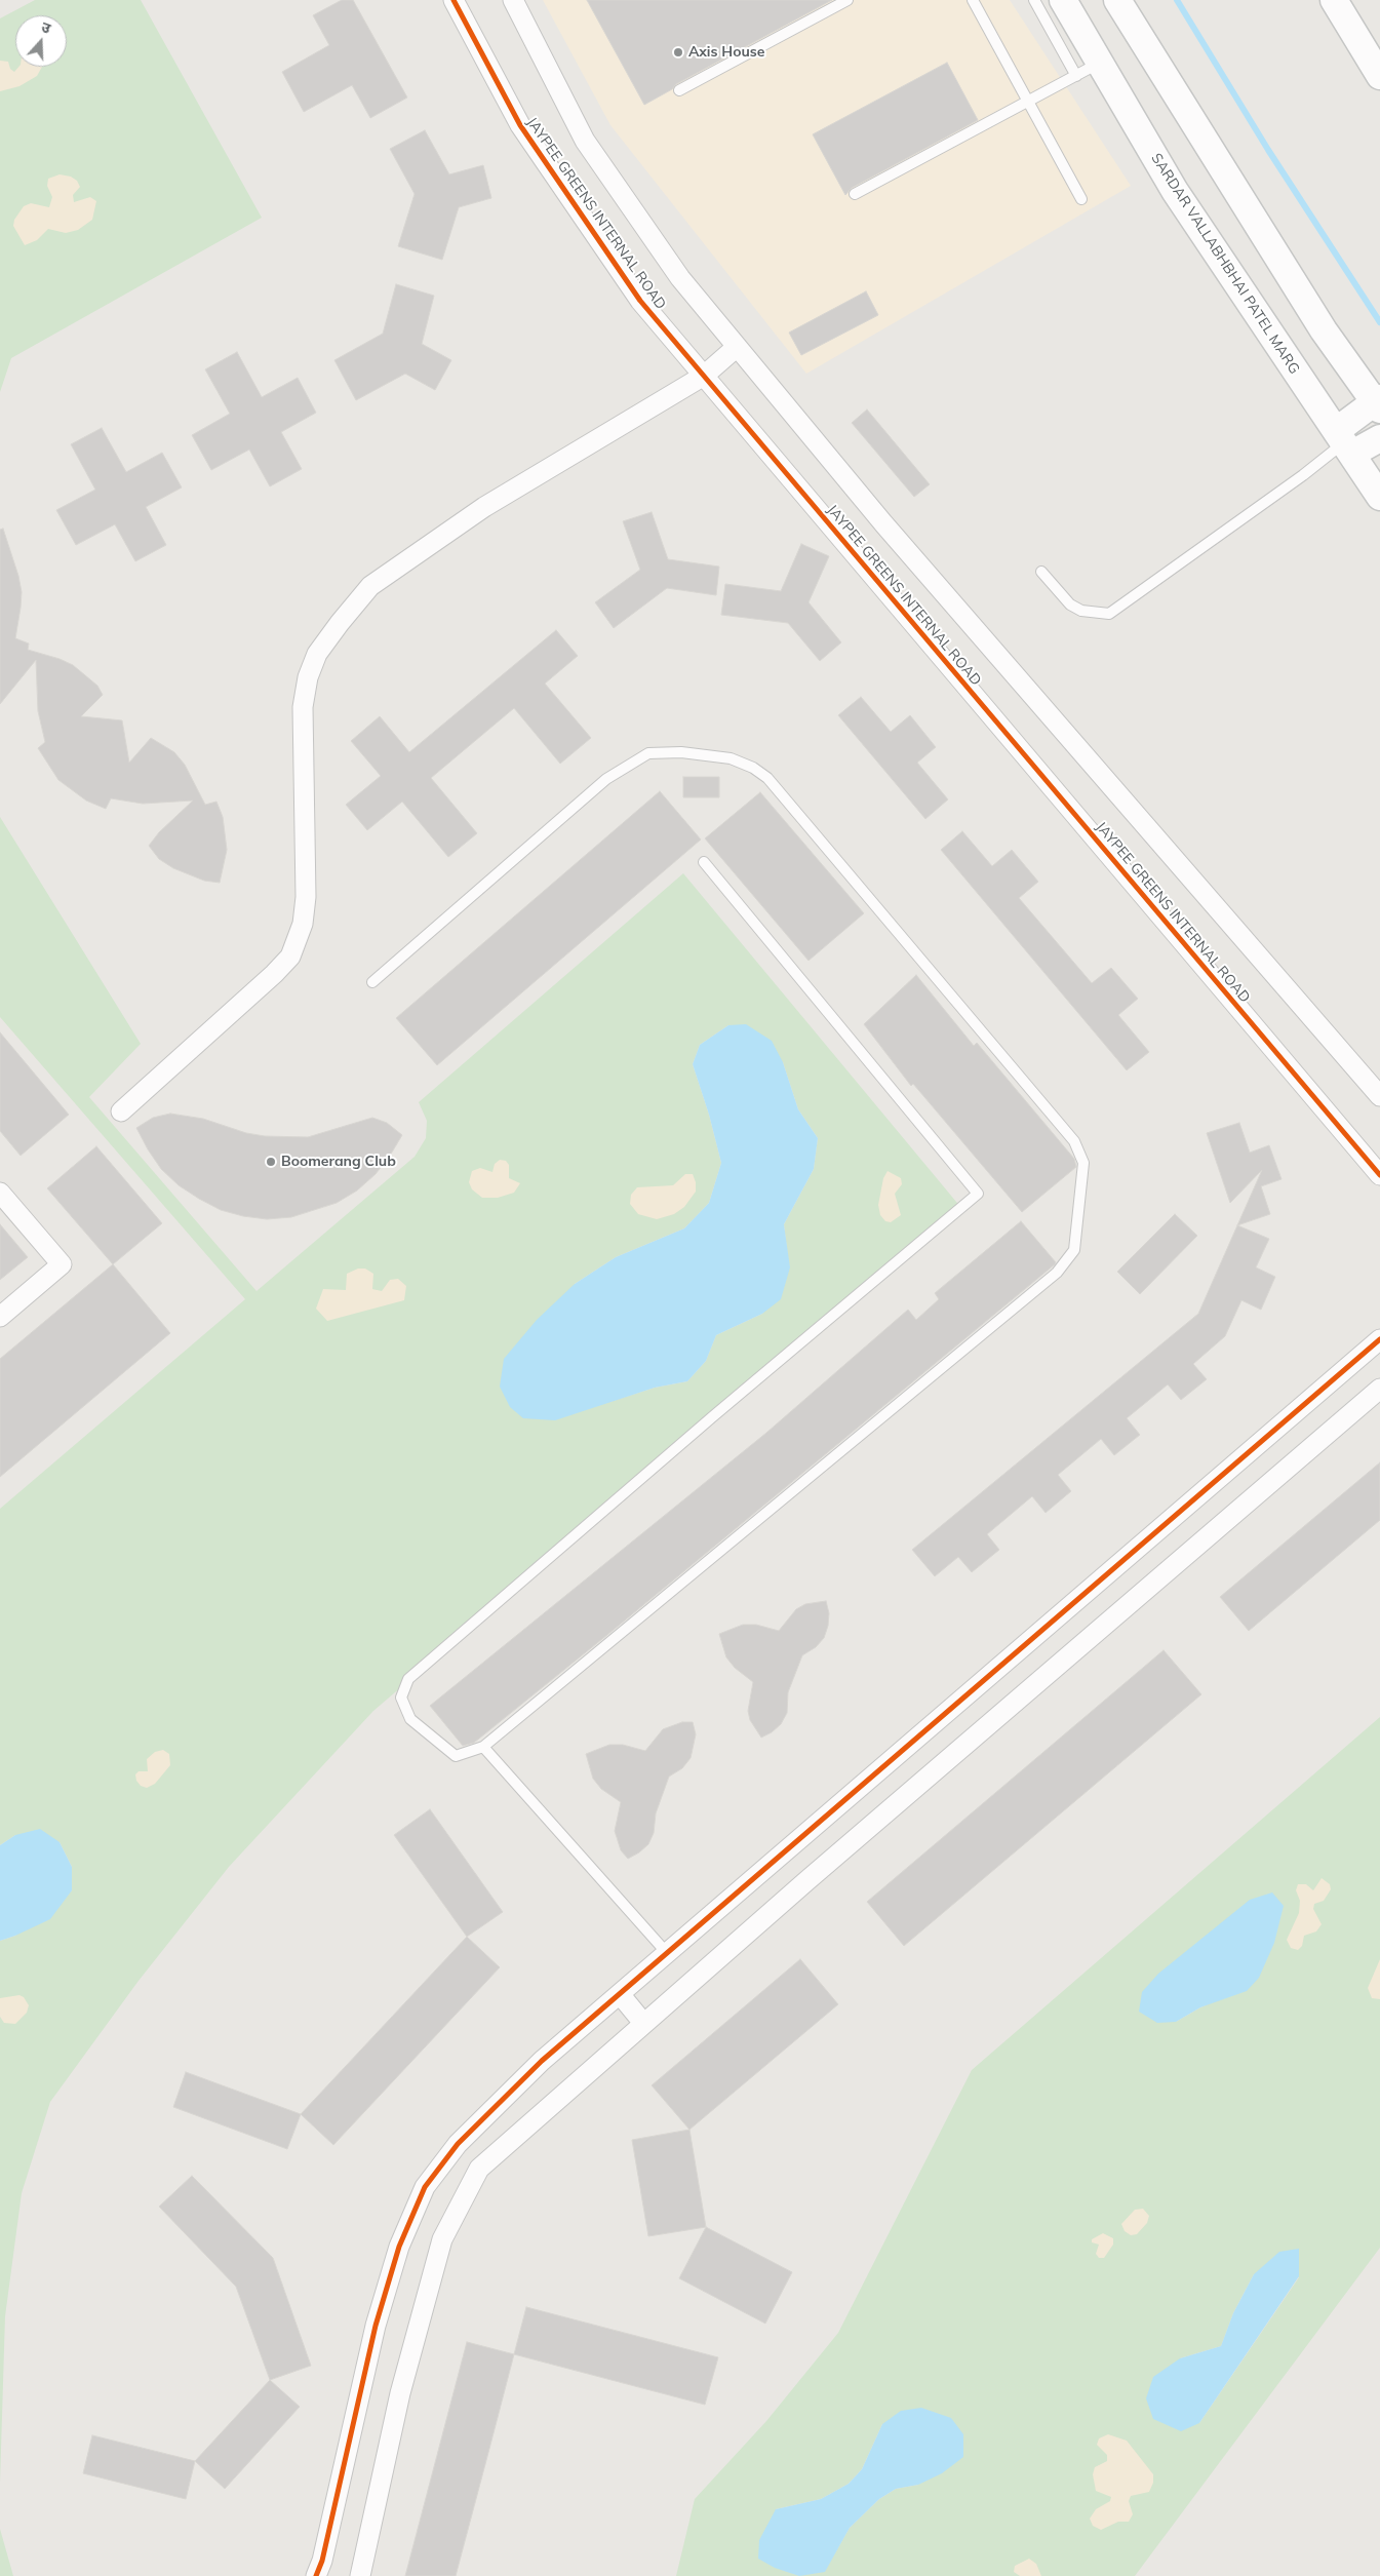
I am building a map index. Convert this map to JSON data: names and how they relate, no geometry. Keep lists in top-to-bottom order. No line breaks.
{"streets":{"street":["JAYPEE GREENS INTERNAL ROAD","SARDAR VALLABHBHAI PATEL MARG"]},"places":["Axis House","Boomerang Club"],"north":"top"}
